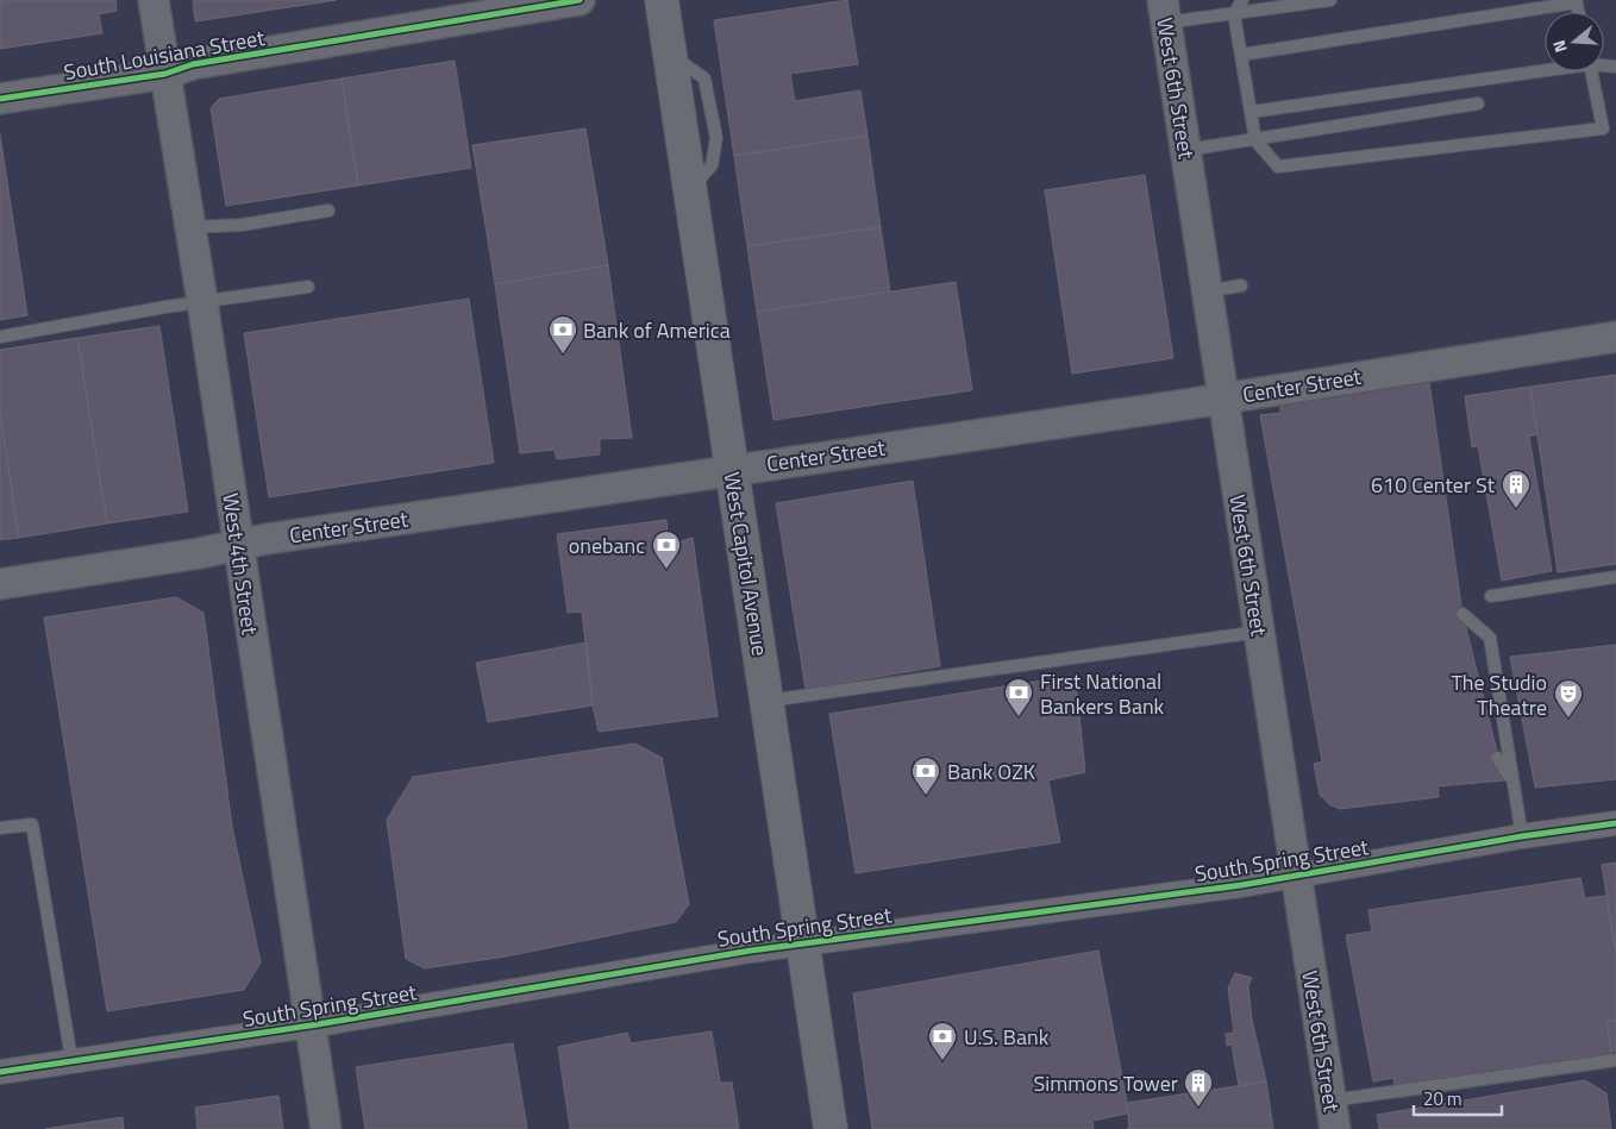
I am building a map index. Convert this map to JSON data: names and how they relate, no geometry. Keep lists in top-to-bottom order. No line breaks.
{"streets":{"main road":["West Capitol Avenue"],"street":["South Louisiana Street","West 6th Street","Center Street","West 4th Street","South Spring Street"]},"crossings":[["South Louisiana Street","West 4th Street"],["West 6th Street","Center Street"],["West 6th Street","South Spring Street"],["Center Street","West 4th Street"],["Center Street","West Capitol Avenue"],["West 4th Street","South Spring Street"],["West Capitol Avenue","South Spring Street"]],"places":{"bank":["Bank of America","onebanc","First National Bankers Bank","Bank OZK","U.S. Bank"],"building":["610 Center St","Simmons Tower"],"theatre":["The Studio Theatre"]},"scale_bar":"20 m","north":"left"}
